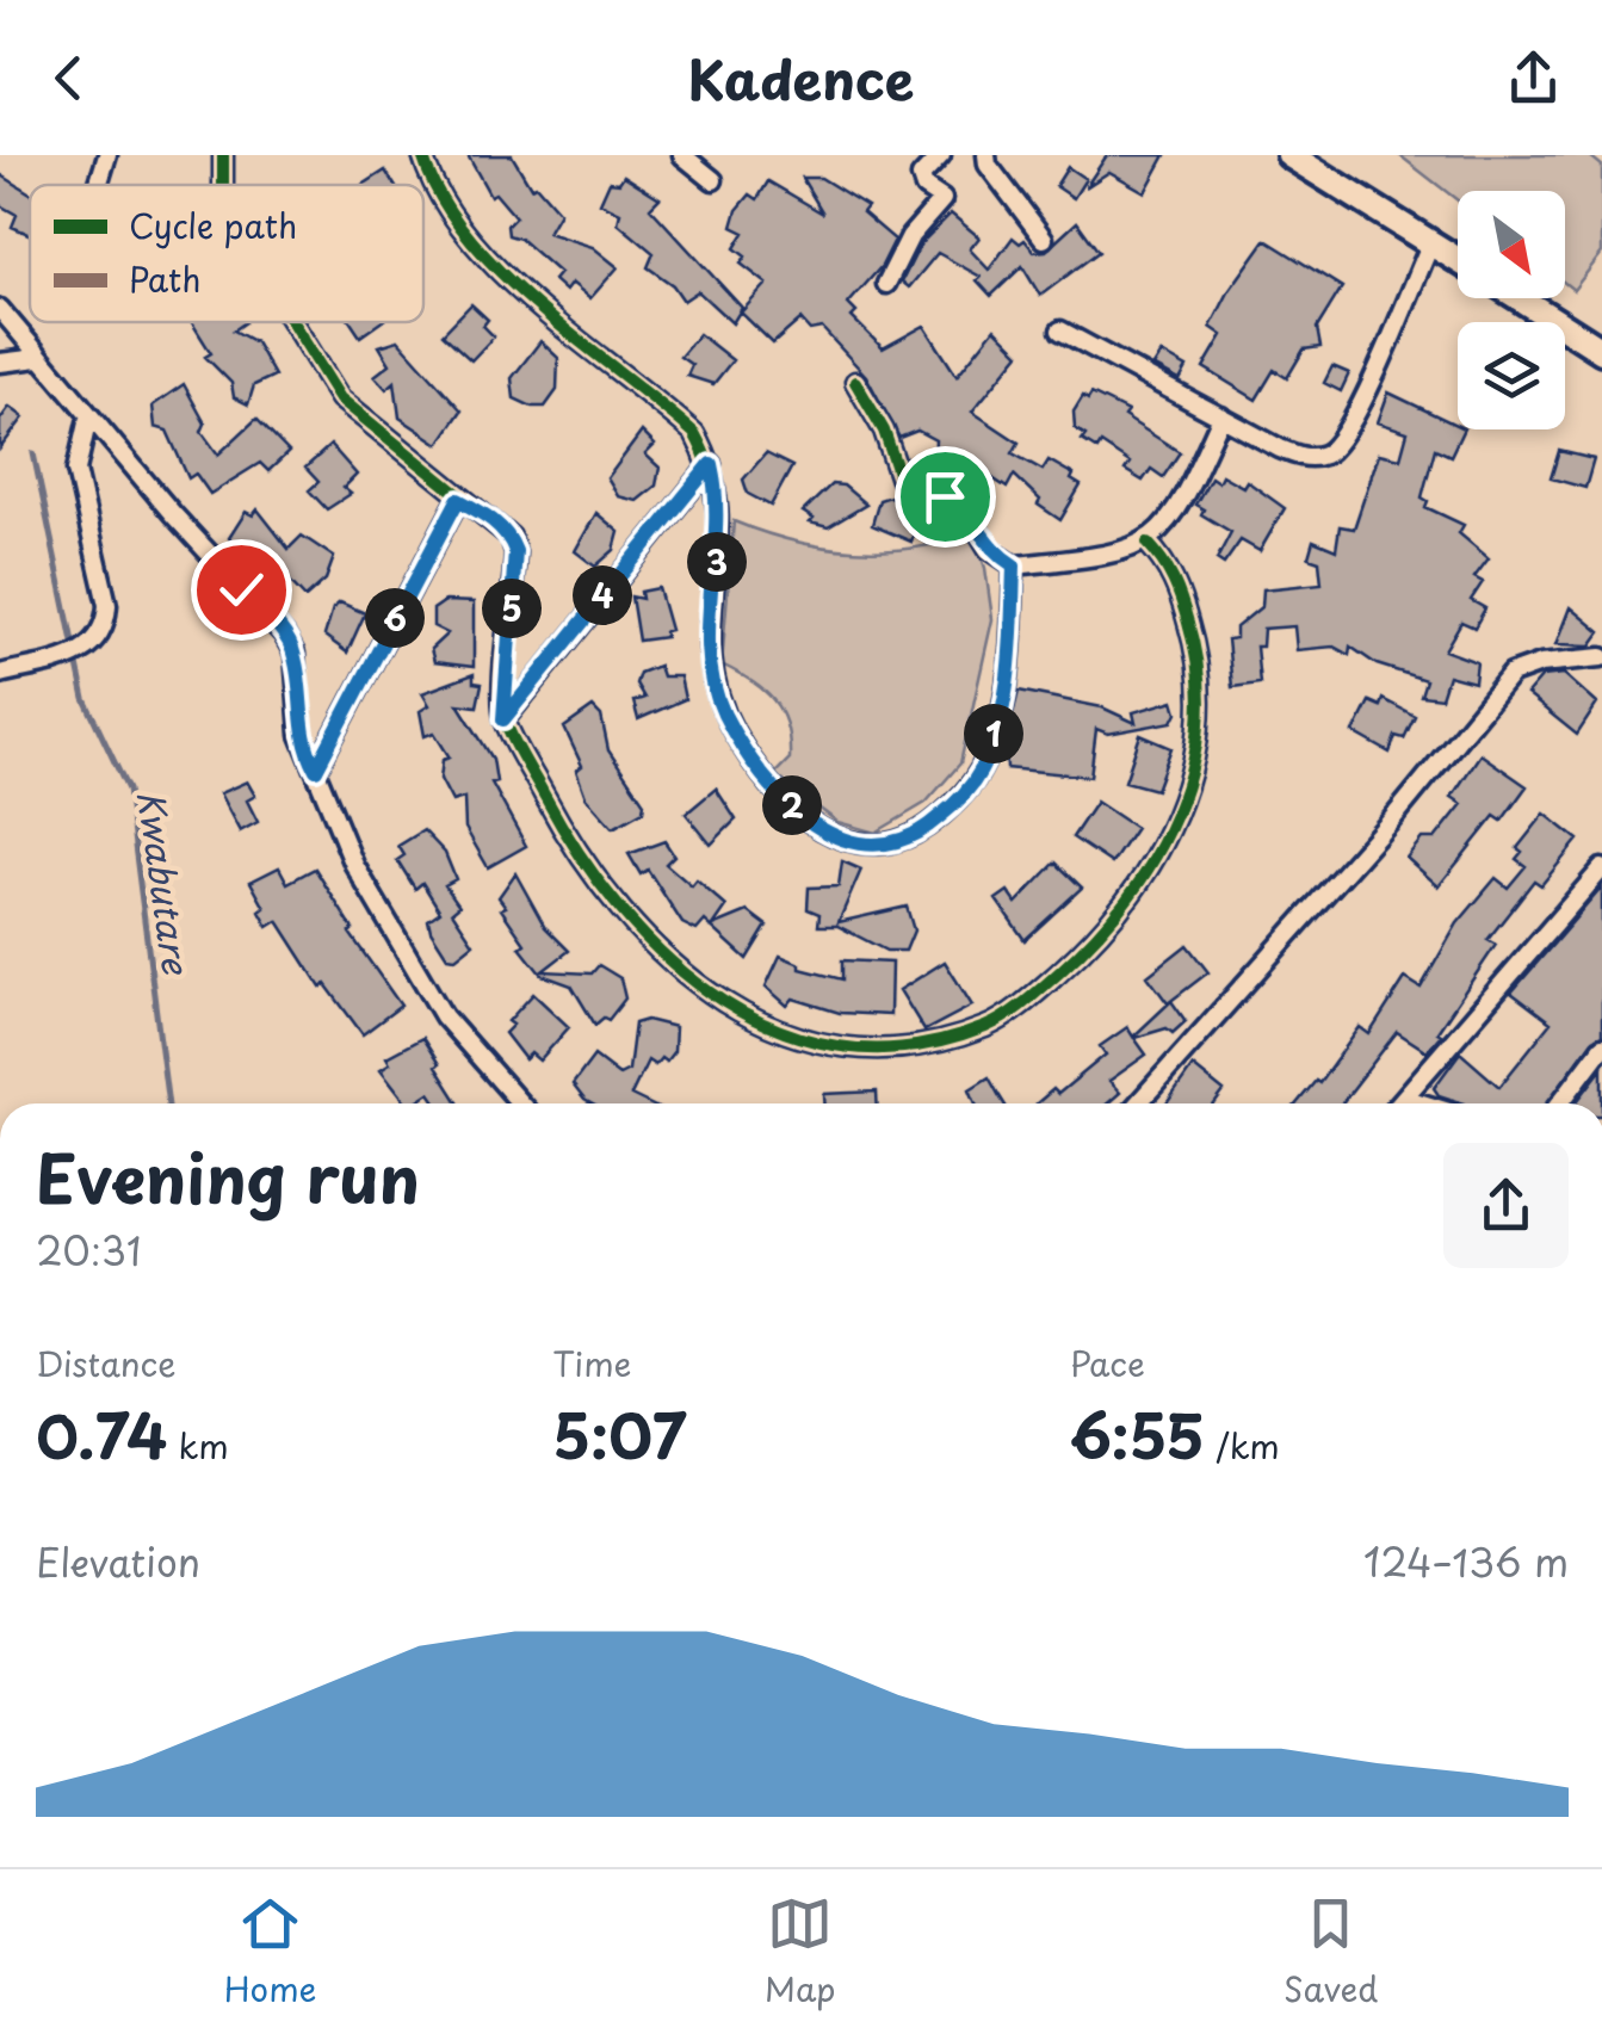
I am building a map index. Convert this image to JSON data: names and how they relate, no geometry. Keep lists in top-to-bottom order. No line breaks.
{"water":["Kwabutare"],"legend":["Cycle path","Path"],"north":"bottom right","page":{"header":"Kadence","pins":["3","4","5","6","1","2"],"heading":["Evening run","20:31"],"stats":[["Distance","0.74 km"],["Time","5:07"],["Pace","6:55 /km"]],"chart":["Elevation","124–136 m"],"tabs":["Home","Map","Saved"]}}
